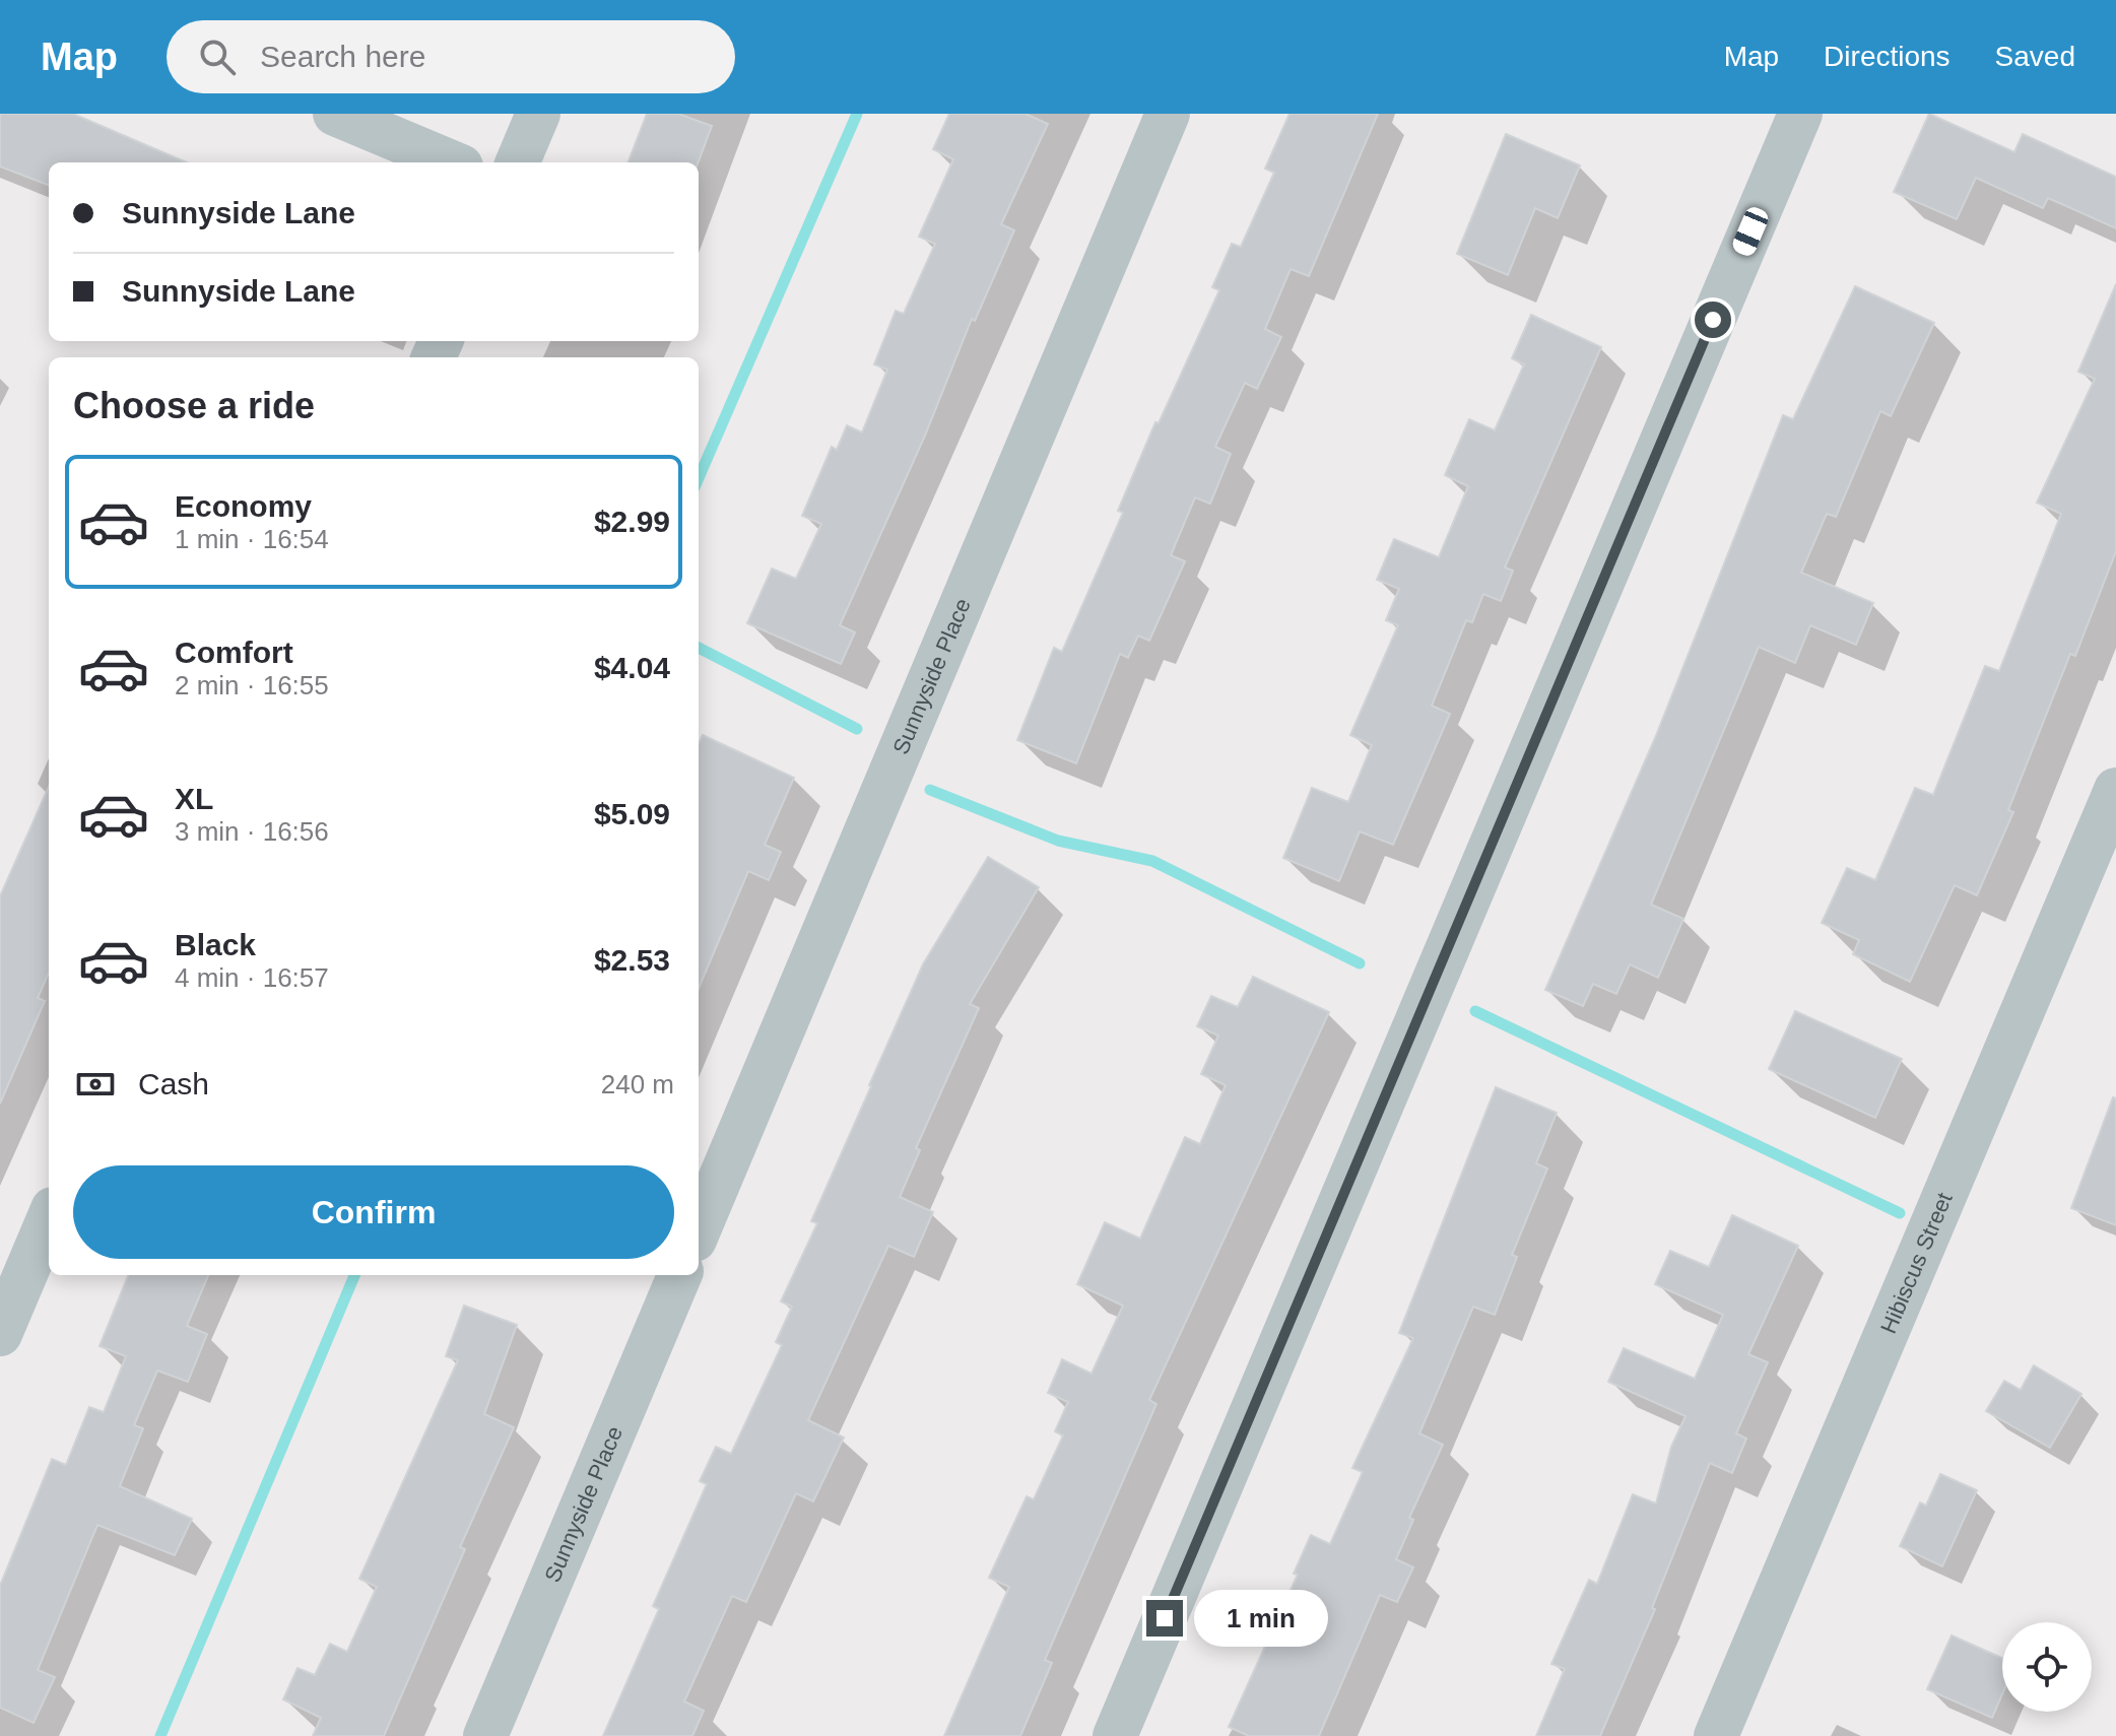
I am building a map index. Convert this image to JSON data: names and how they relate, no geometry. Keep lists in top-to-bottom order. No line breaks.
{"streets":{"street":["Sunnyside Place","Hibiscus Street"]},"page":{"header":"Map","search":"Search here","nav":["Map","Directions","Saved"],"banner":["Sunnyside Lane","Sunnyside Lane"],"heading":"Choose a ride","list":[{"name":"Economy","note":"1 min · 16:54","value":"$2.99"},{"name":"Comfort","note":"2 min · 16:55","value":"$4.04"},{"name":"XL","note":"3 min · 16:56","value":"$5.09"},{"name":"Black","note":"4 min · 16:57","value":"$2.53"}],"pay":["Cash","240 m"],"buttons":"Confirm","bubble":"1 min"}}
